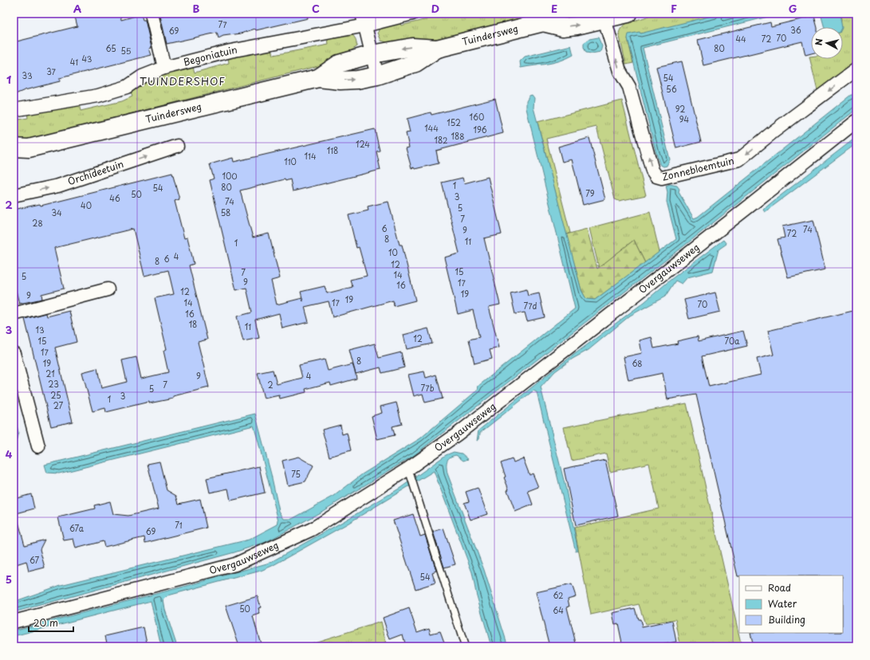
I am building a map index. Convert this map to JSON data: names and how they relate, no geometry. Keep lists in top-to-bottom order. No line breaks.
{"streets":{"main road":["Tuindersweg"],"street":["Begoniatuin","Zonnebloemtuin","Orchideetuin","Overgauwseweg"]},"crossings":[["Tuindersweg","Zonnebloemtuin"]],"districts":["TUINDERSHOF"],"house_numbers":["77","36","69","70","44","72","65","80","55","43","41","37","33","54","56","92","160","94","152","144","196","188","182","124","118","114","110","100","1","80","54","79","50","3","46","74","40","5","34","58","7","28","6","74","9","72","8","11","1","10","4","6","8","12","15","7","14","5","9","17","16","12","19","9","19","14","17","70","77d","16","18","11","13","12","15","70a","17","8","19","68","21","9","4","23","7","2","77b","5","25","3","1","27","75","71","67a","69","67","54","62","50","64"],"legend":["Road","Water","Building"],"scale_bar":"20 m","north":"left","grid":{"columns":["A","B","C","D","E","F","G"],"rows":["1","2","3","4","5"]}}
